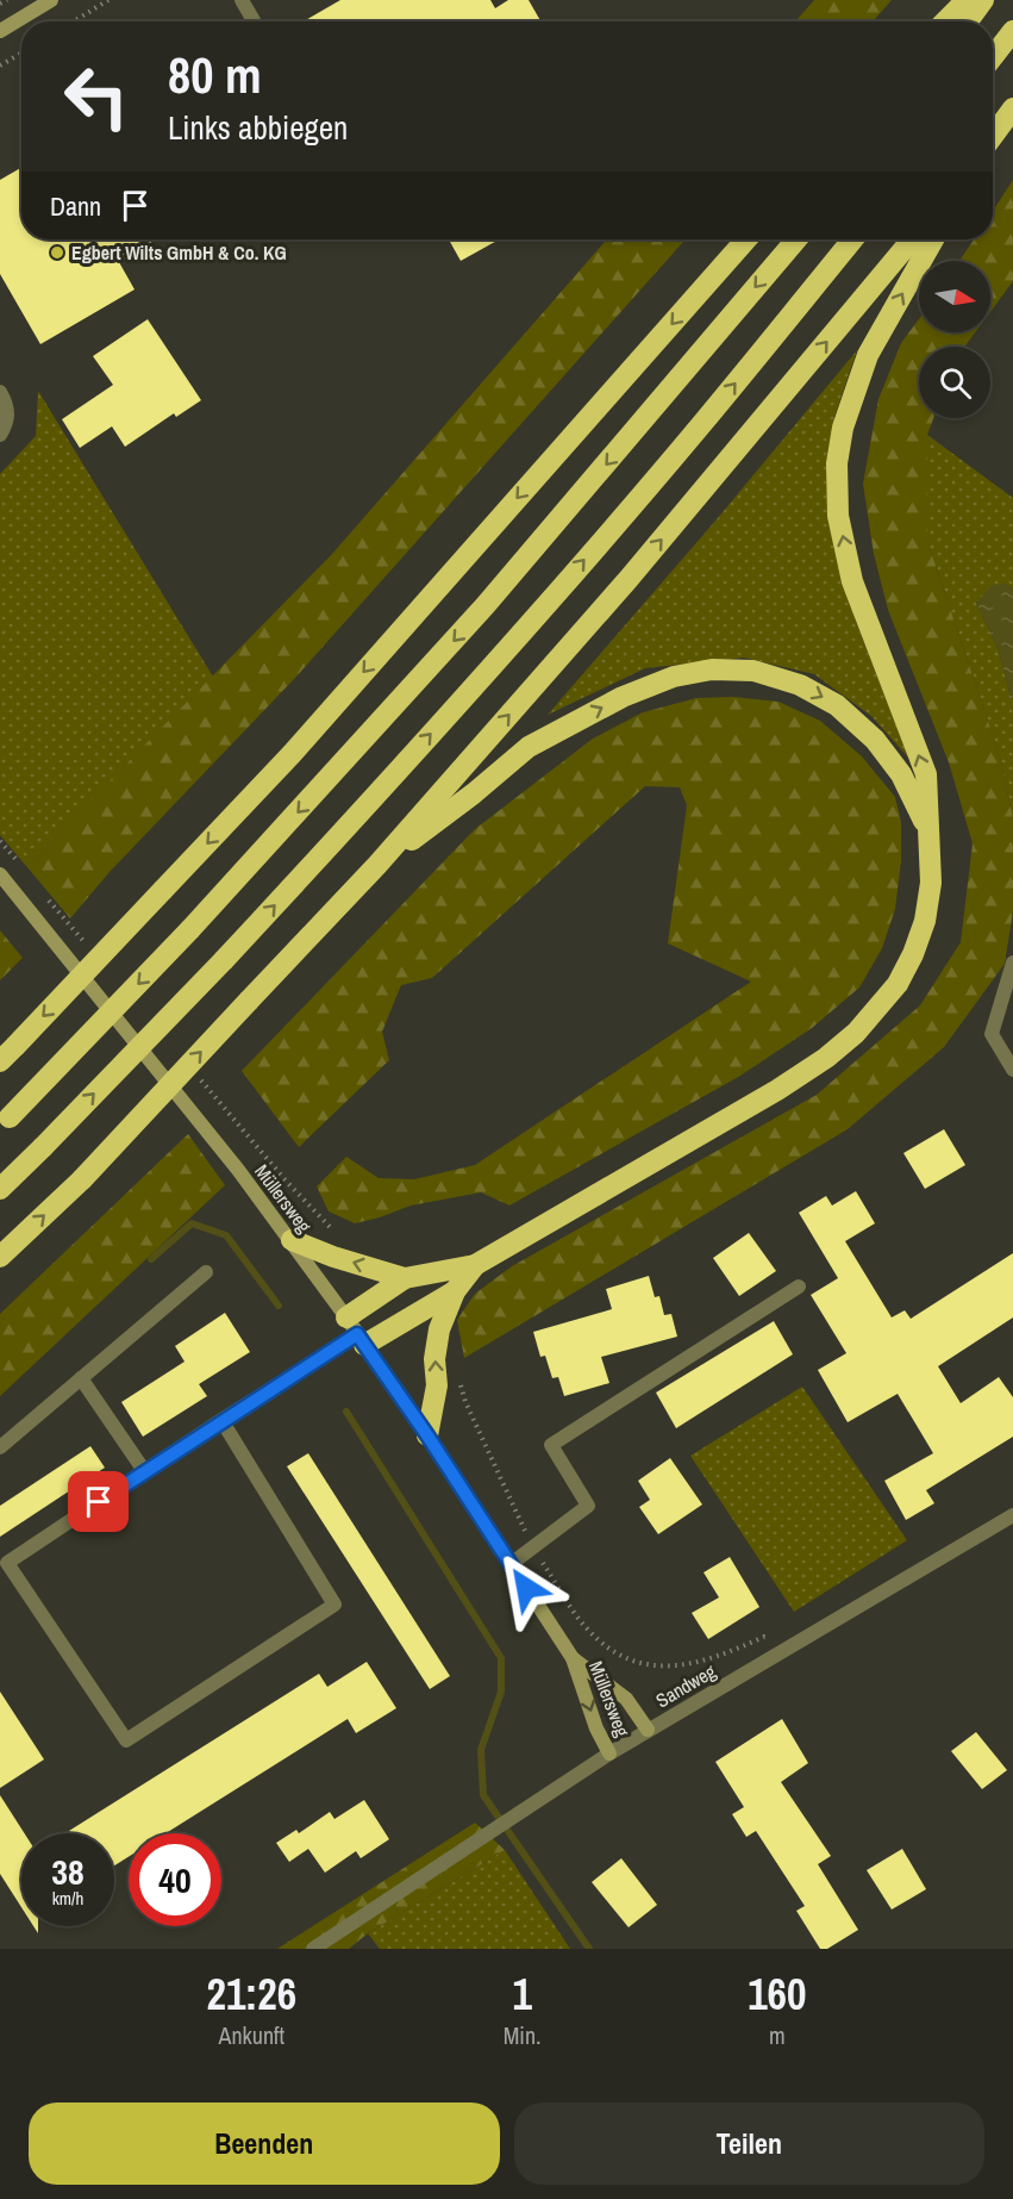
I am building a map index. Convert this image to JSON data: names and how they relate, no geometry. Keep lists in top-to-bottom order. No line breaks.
{"streets":{"main road":["Müllersweg"],"street":["Sandweg"]},"crossings":[["Müllersweg","Sandweg"]],"places":["Egbert Wilts GmbH & Co. KG"],"north":"right","page":{"turn":["80 m","Links abbiegen"],"then":"Dann","speed":"38 km/h","limit":"40","eta":["21:26","Ankunft","1","Min.","160","m"],"buttons":["Beenden","Teilen"]}}
